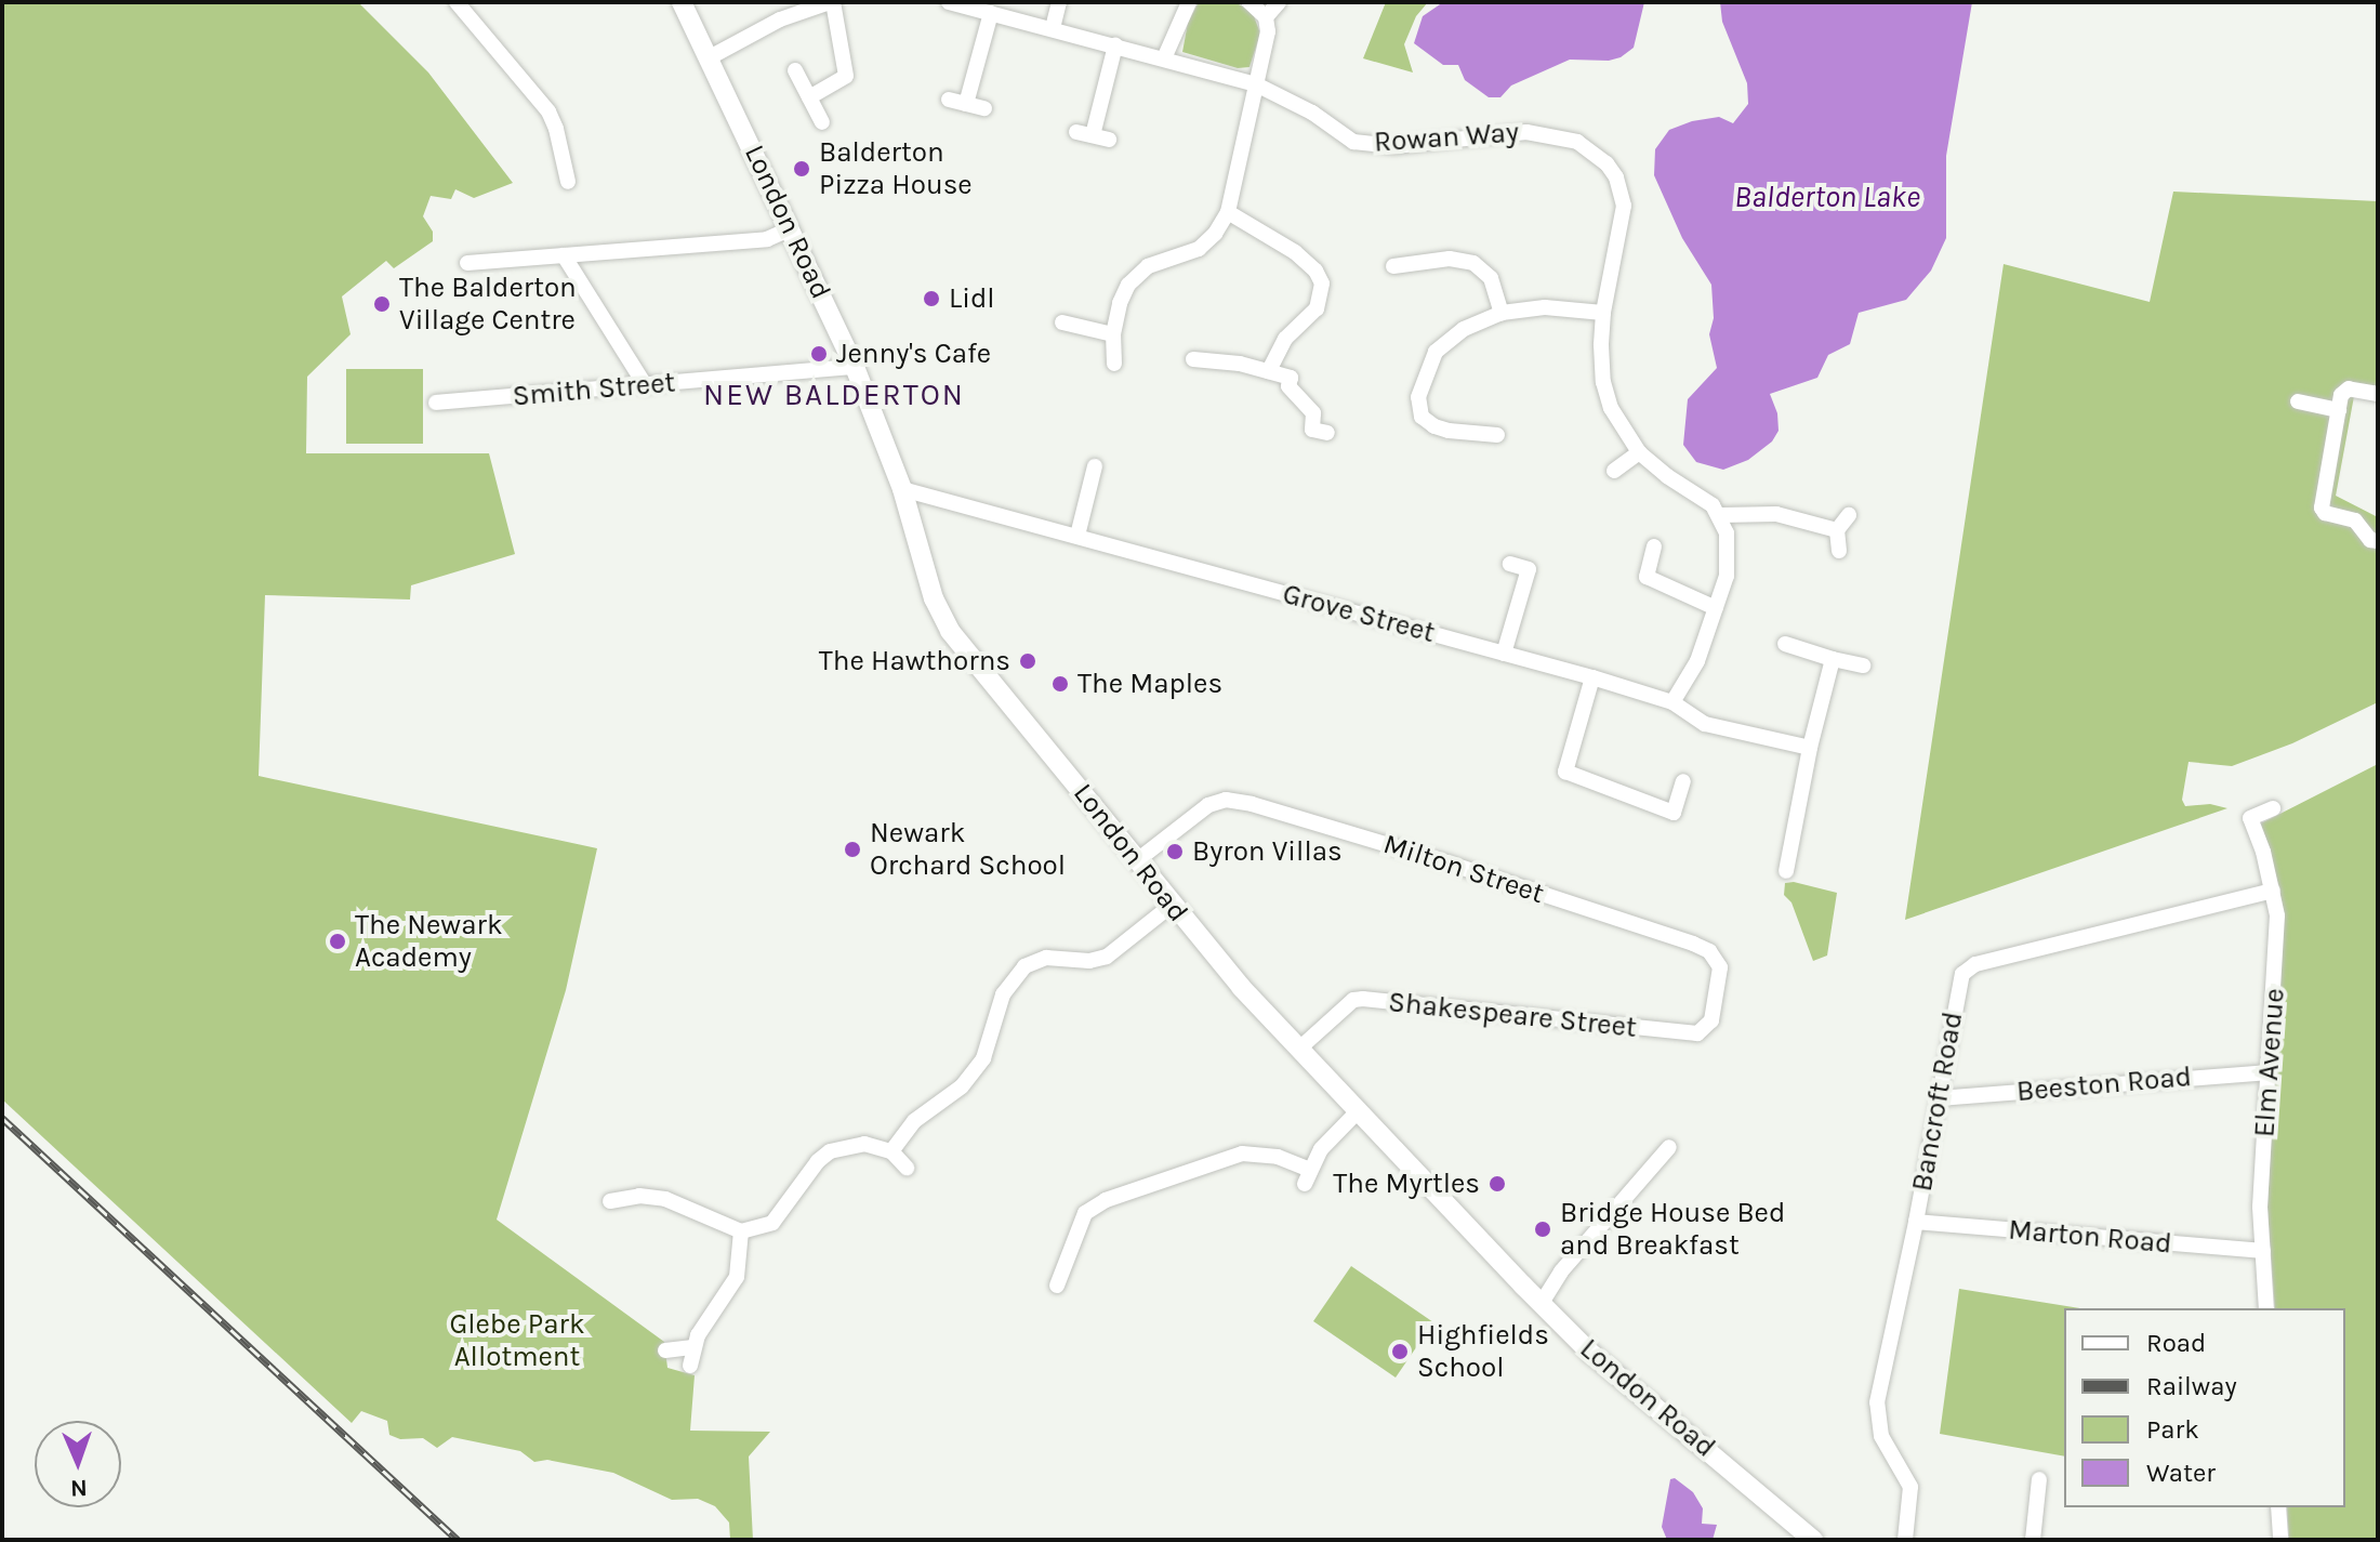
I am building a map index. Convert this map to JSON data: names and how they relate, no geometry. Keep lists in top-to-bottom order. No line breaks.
{"streets":{"main road":["London Road"],"street":["Rowan Way","Smith Street","Grove Street","Milton Street","Shakespeare Street","Elm Avenue","Beeston Road","Bancroft Road","Marton Road"]},"crossings":[["London Road","Smith Street"],["London Road","Grove Street"],["London Road","Milton Street"],["London Road","Shakespeare Street"],["Milton Street","Shakespeare Street"],["Elm Avenue","Beeston Road"],["Elm Avenue","Bancroft Road"],["Elm Avenue","Marton Road"],["Beeston Road","Bancroft Road"],["Bancroft Road","Marton Road"]],"districts":["NEW BALDERTON"],"water":["Balderton Lake"],"parks":["Glebe Park Allotment"],"places":["Balderton Pizza House","Lidl","The Balderton Village Centre","Jenny's Cafe","The Hawthorns","The Maples","Newark Orchard School","Byron Villas","The Newark Academy","The Myrtles","Bridge House Bed and Breakfast","Highfields School"],"legend":["Road","Railway","Park","Water"],"north":"bottom"}
